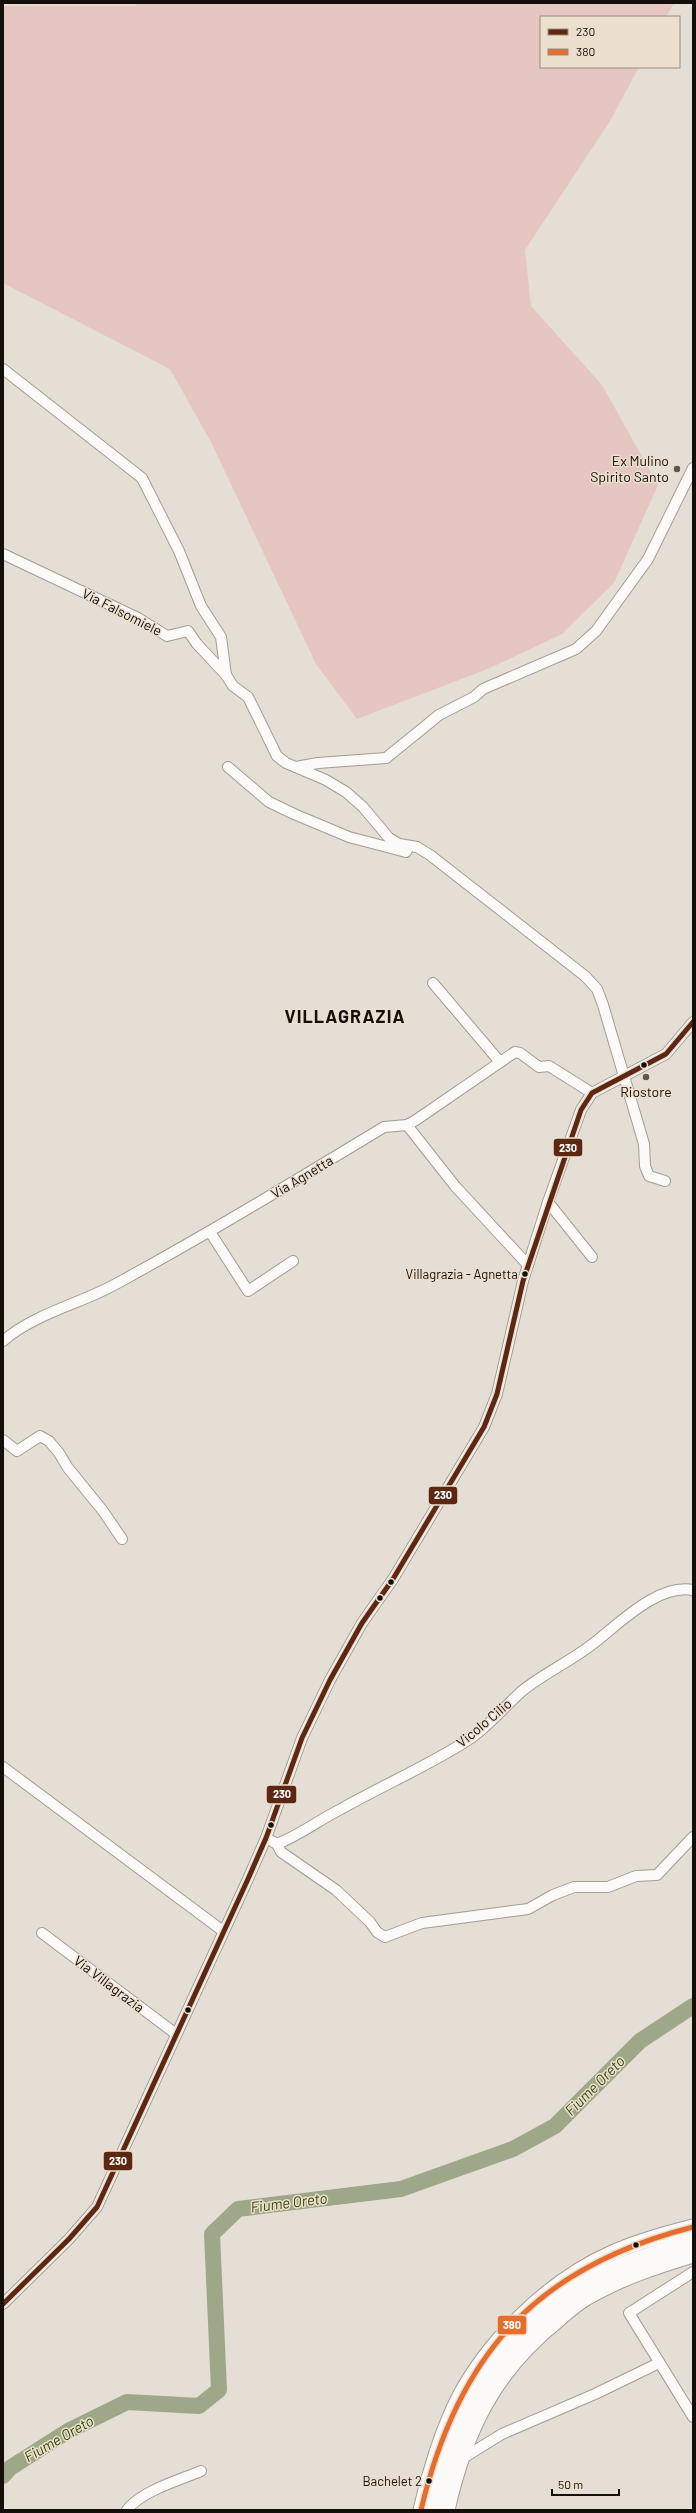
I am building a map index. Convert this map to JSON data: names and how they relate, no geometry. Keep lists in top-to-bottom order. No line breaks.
{"streets":{"street":["Via Falsomiele","Via Agnetta","Vicolo Cilio","Via Villagrazia"]},"districts":["VILLAGRAZIA"],"water":["Fiume Oreto"],"places":["Ex Mulino Spirito Santo","Riostore","Villagrazia - Agnetta","Bachelet 2"],"lines":["transit line 230","transit line 380"],"legend":["230","380"],"scale_bar":"50 m"}
